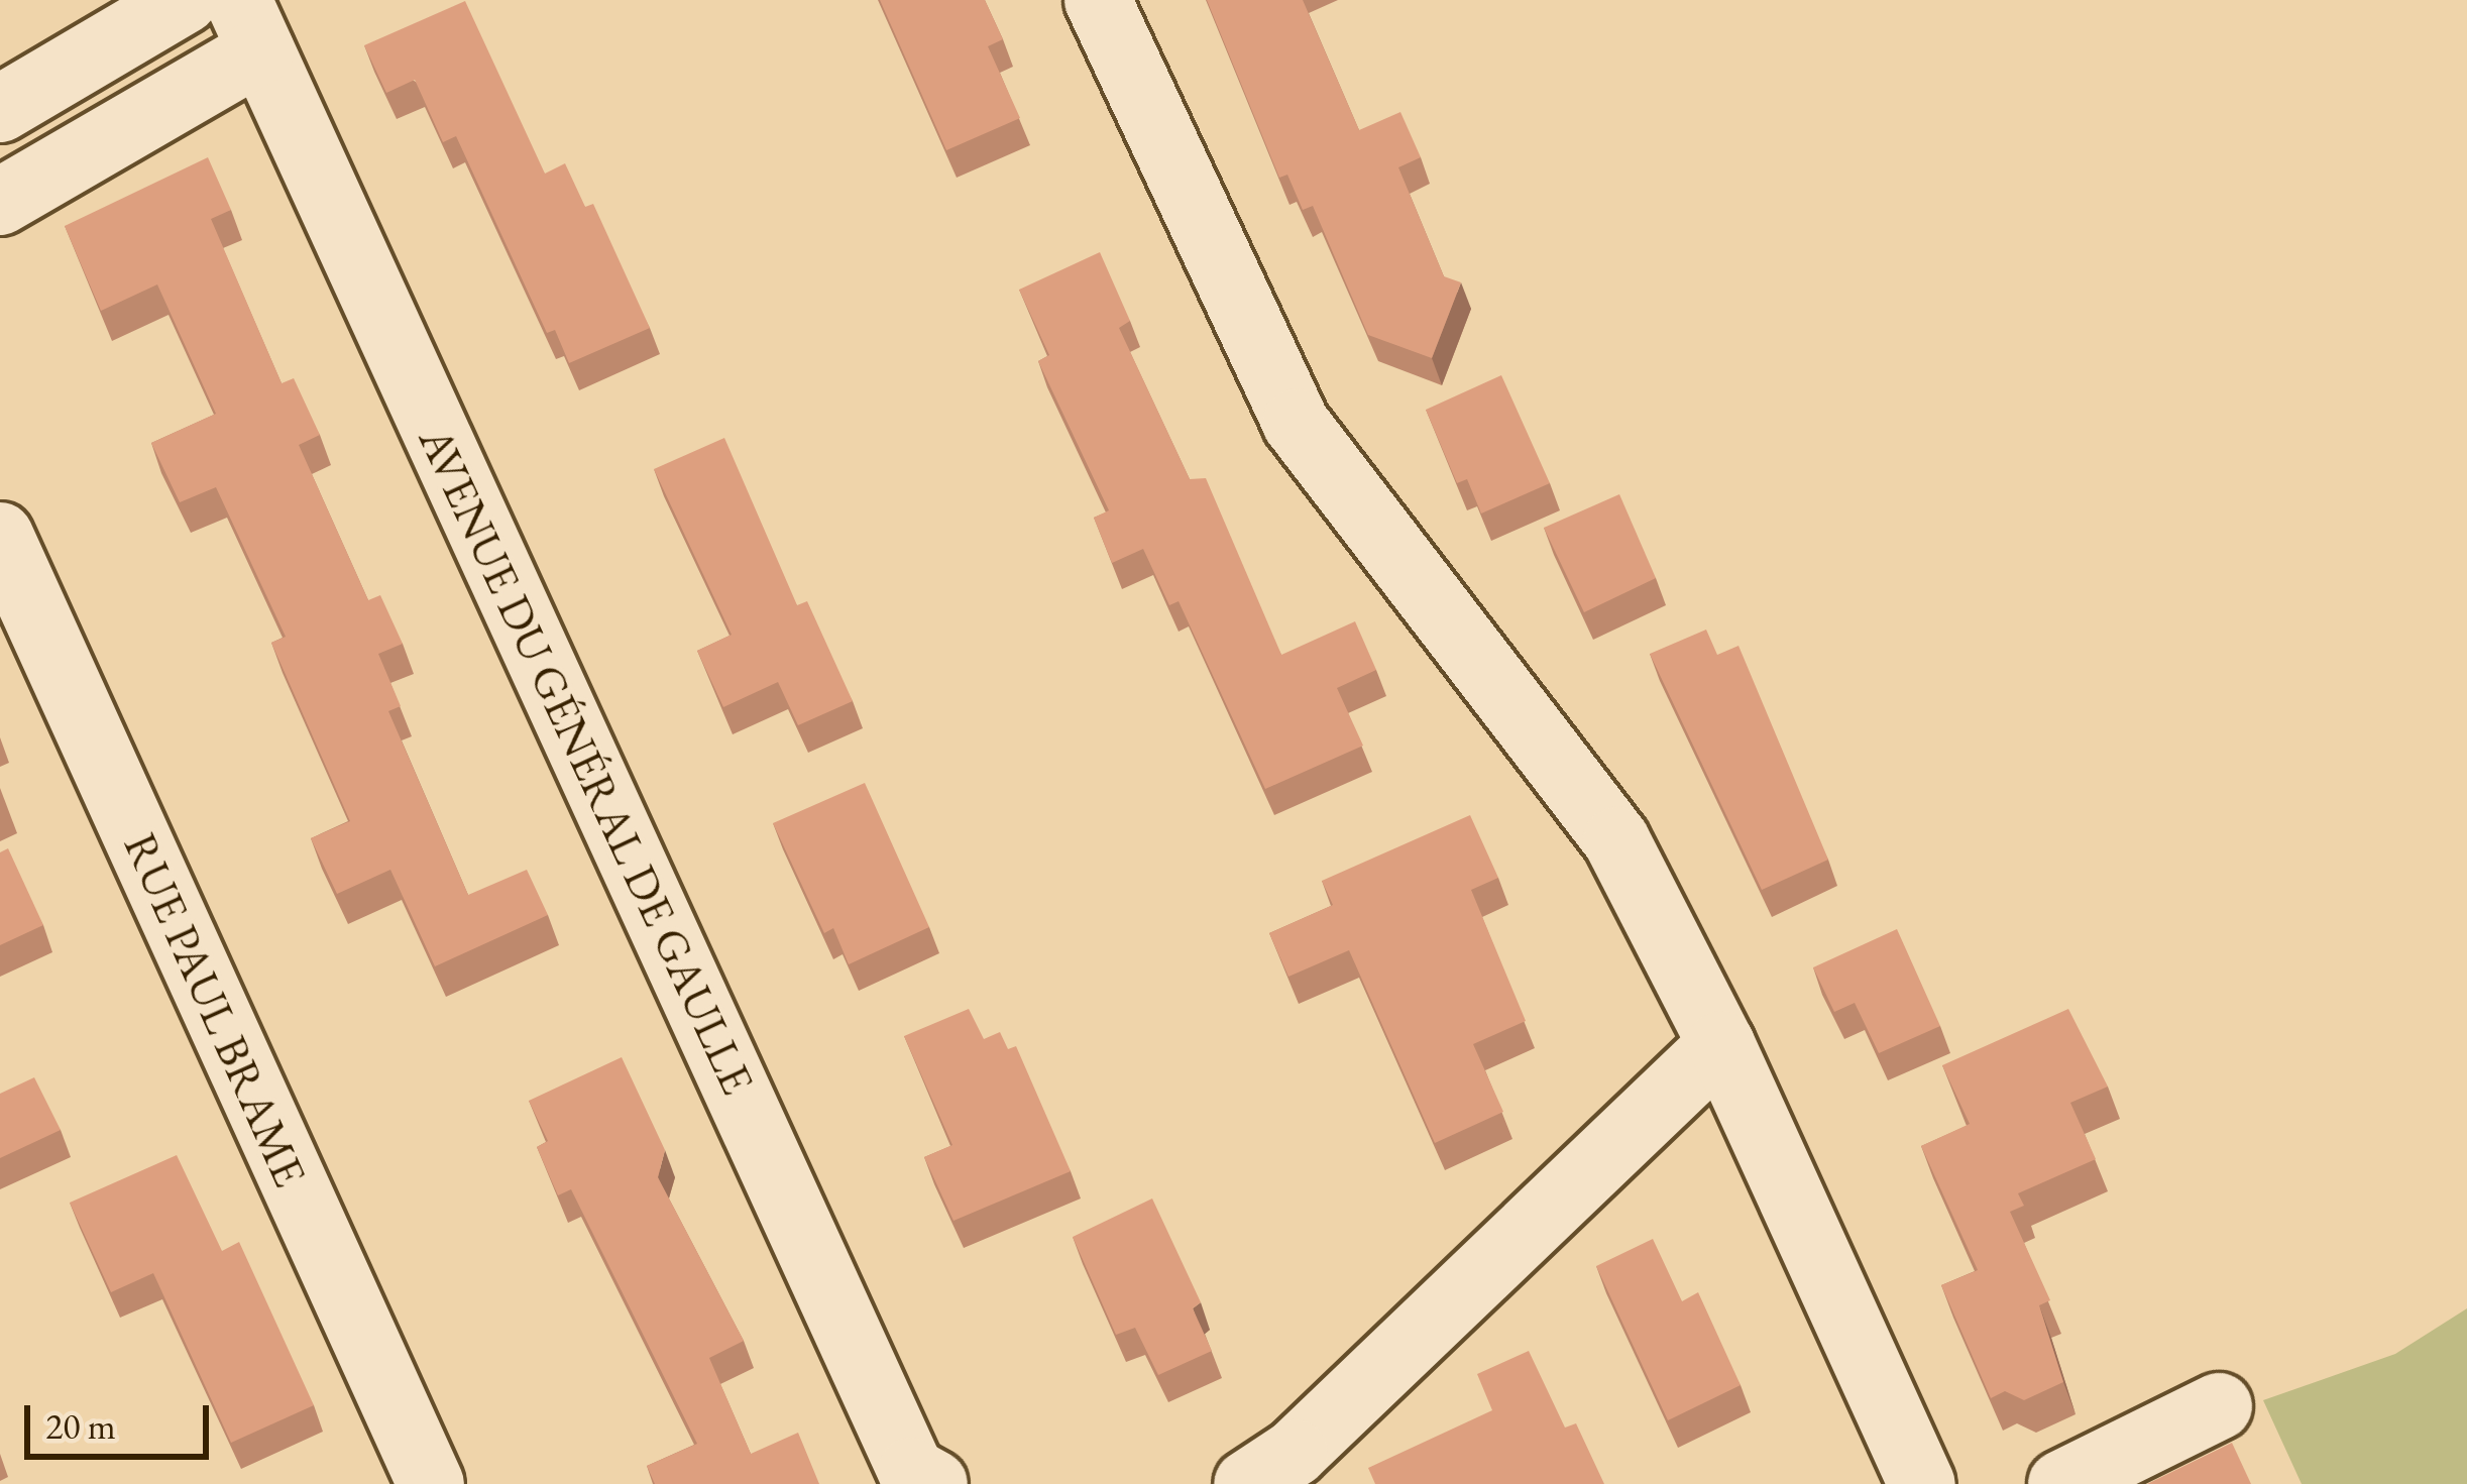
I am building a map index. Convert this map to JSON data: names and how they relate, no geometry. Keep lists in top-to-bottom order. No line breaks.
{"streets":{"street":["AVENUE DU GÉNÉRAL DE GAULLE","RUE PAUL BRAME"]},"scale_bar":"20 m"}
